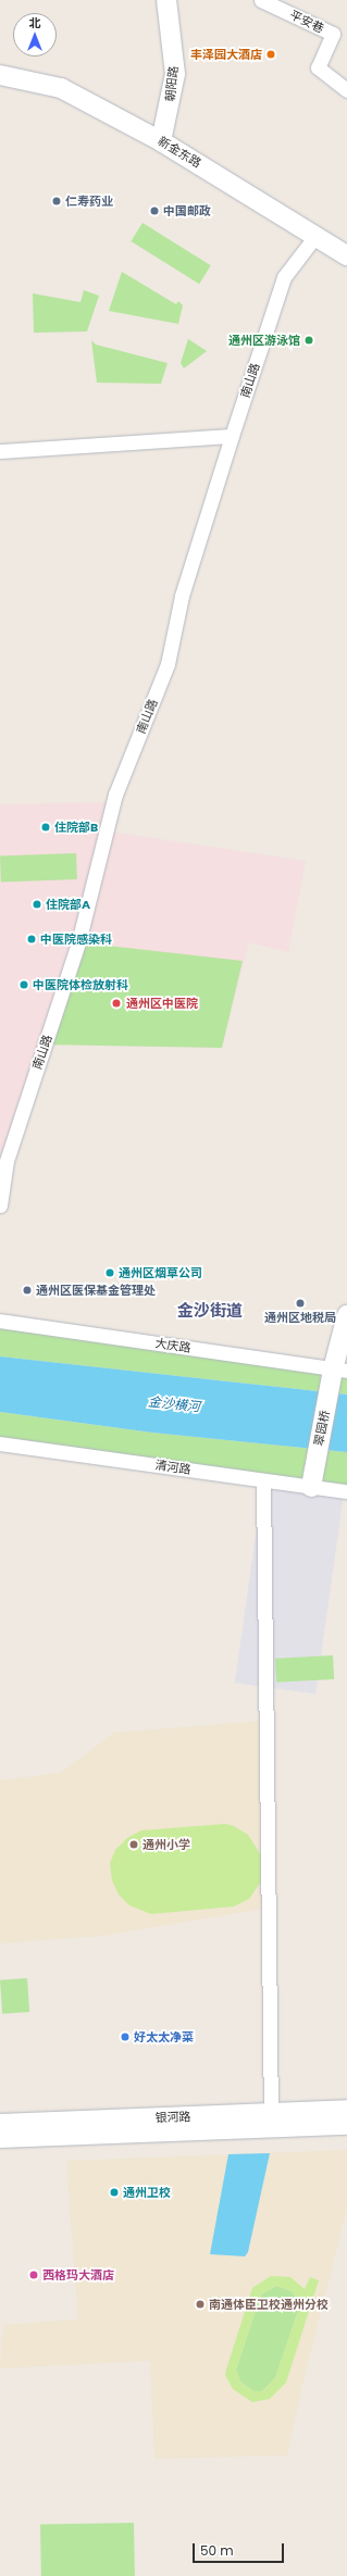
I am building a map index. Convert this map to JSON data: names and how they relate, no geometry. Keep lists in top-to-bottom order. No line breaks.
{"streets":{"main road":["朝阳路","新金东路","翠园桥","银河路"],"street":["平安巷","南山路","大庆路","清河路"]},"crossings":[["朝阳路","新金东路"],["新金东路","南山路"],["大庆路","翠园桥"],["翠园桥","清河路"]],"districts":["金沙街道"],"water":["金沙横河"],"places":["丰泽园大酒店","仁寿药业","中国邮政","通州区游泳馆","住院部B","住院部A","中医院感染科","中医院体检放射科","通州区中医院","通州区烟草公司","通州区医保基金管理处","通州区地税局","通州小学","好太太净菜","通州卫校","西格玛大酒店","南通体臣卫校通州分校"],"scale_bar":"50 m","north":"top"}
